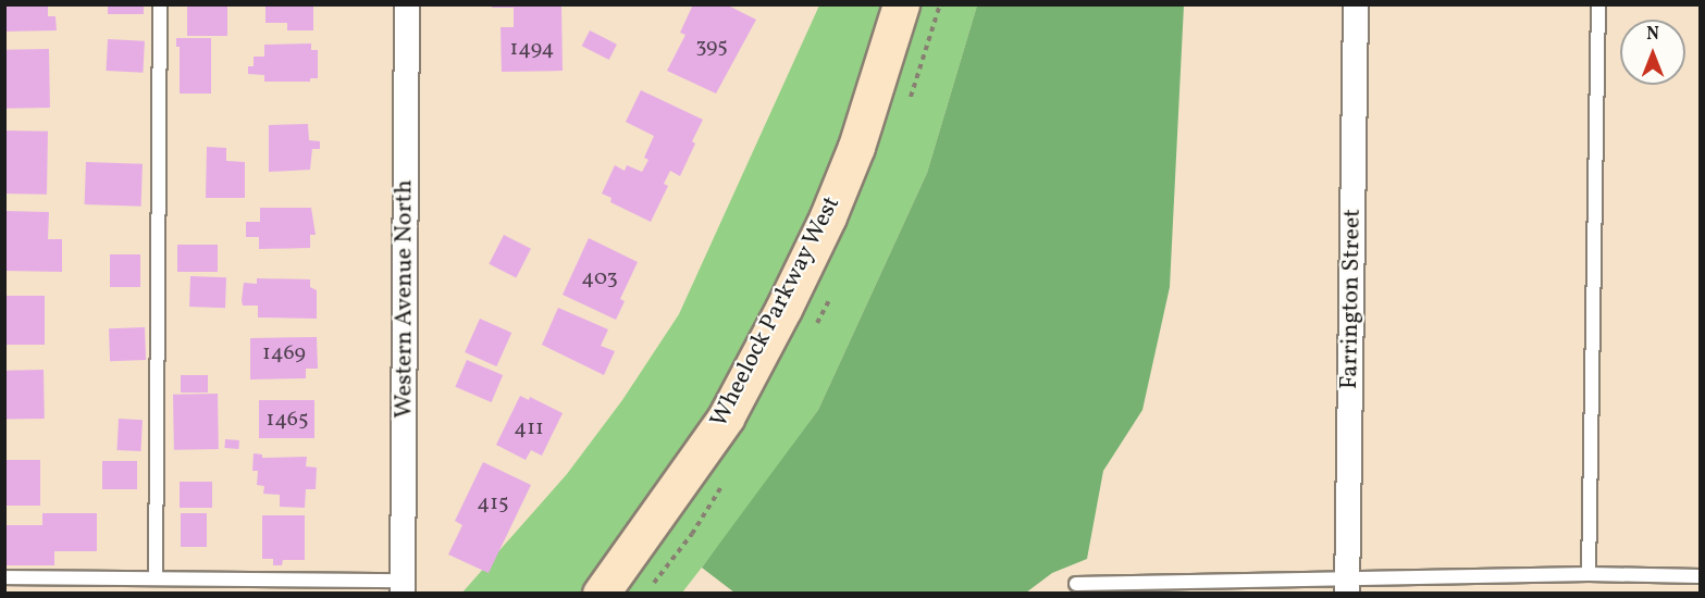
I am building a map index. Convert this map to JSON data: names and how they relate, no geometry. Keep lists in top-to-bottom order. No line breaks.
{"streets":{"street":["Western Avenue North","Farrington Street","Wheelock Parkway West"]},"house_numbers":["395","1494","403","1469","1465","411","415"],"north":"top"}
